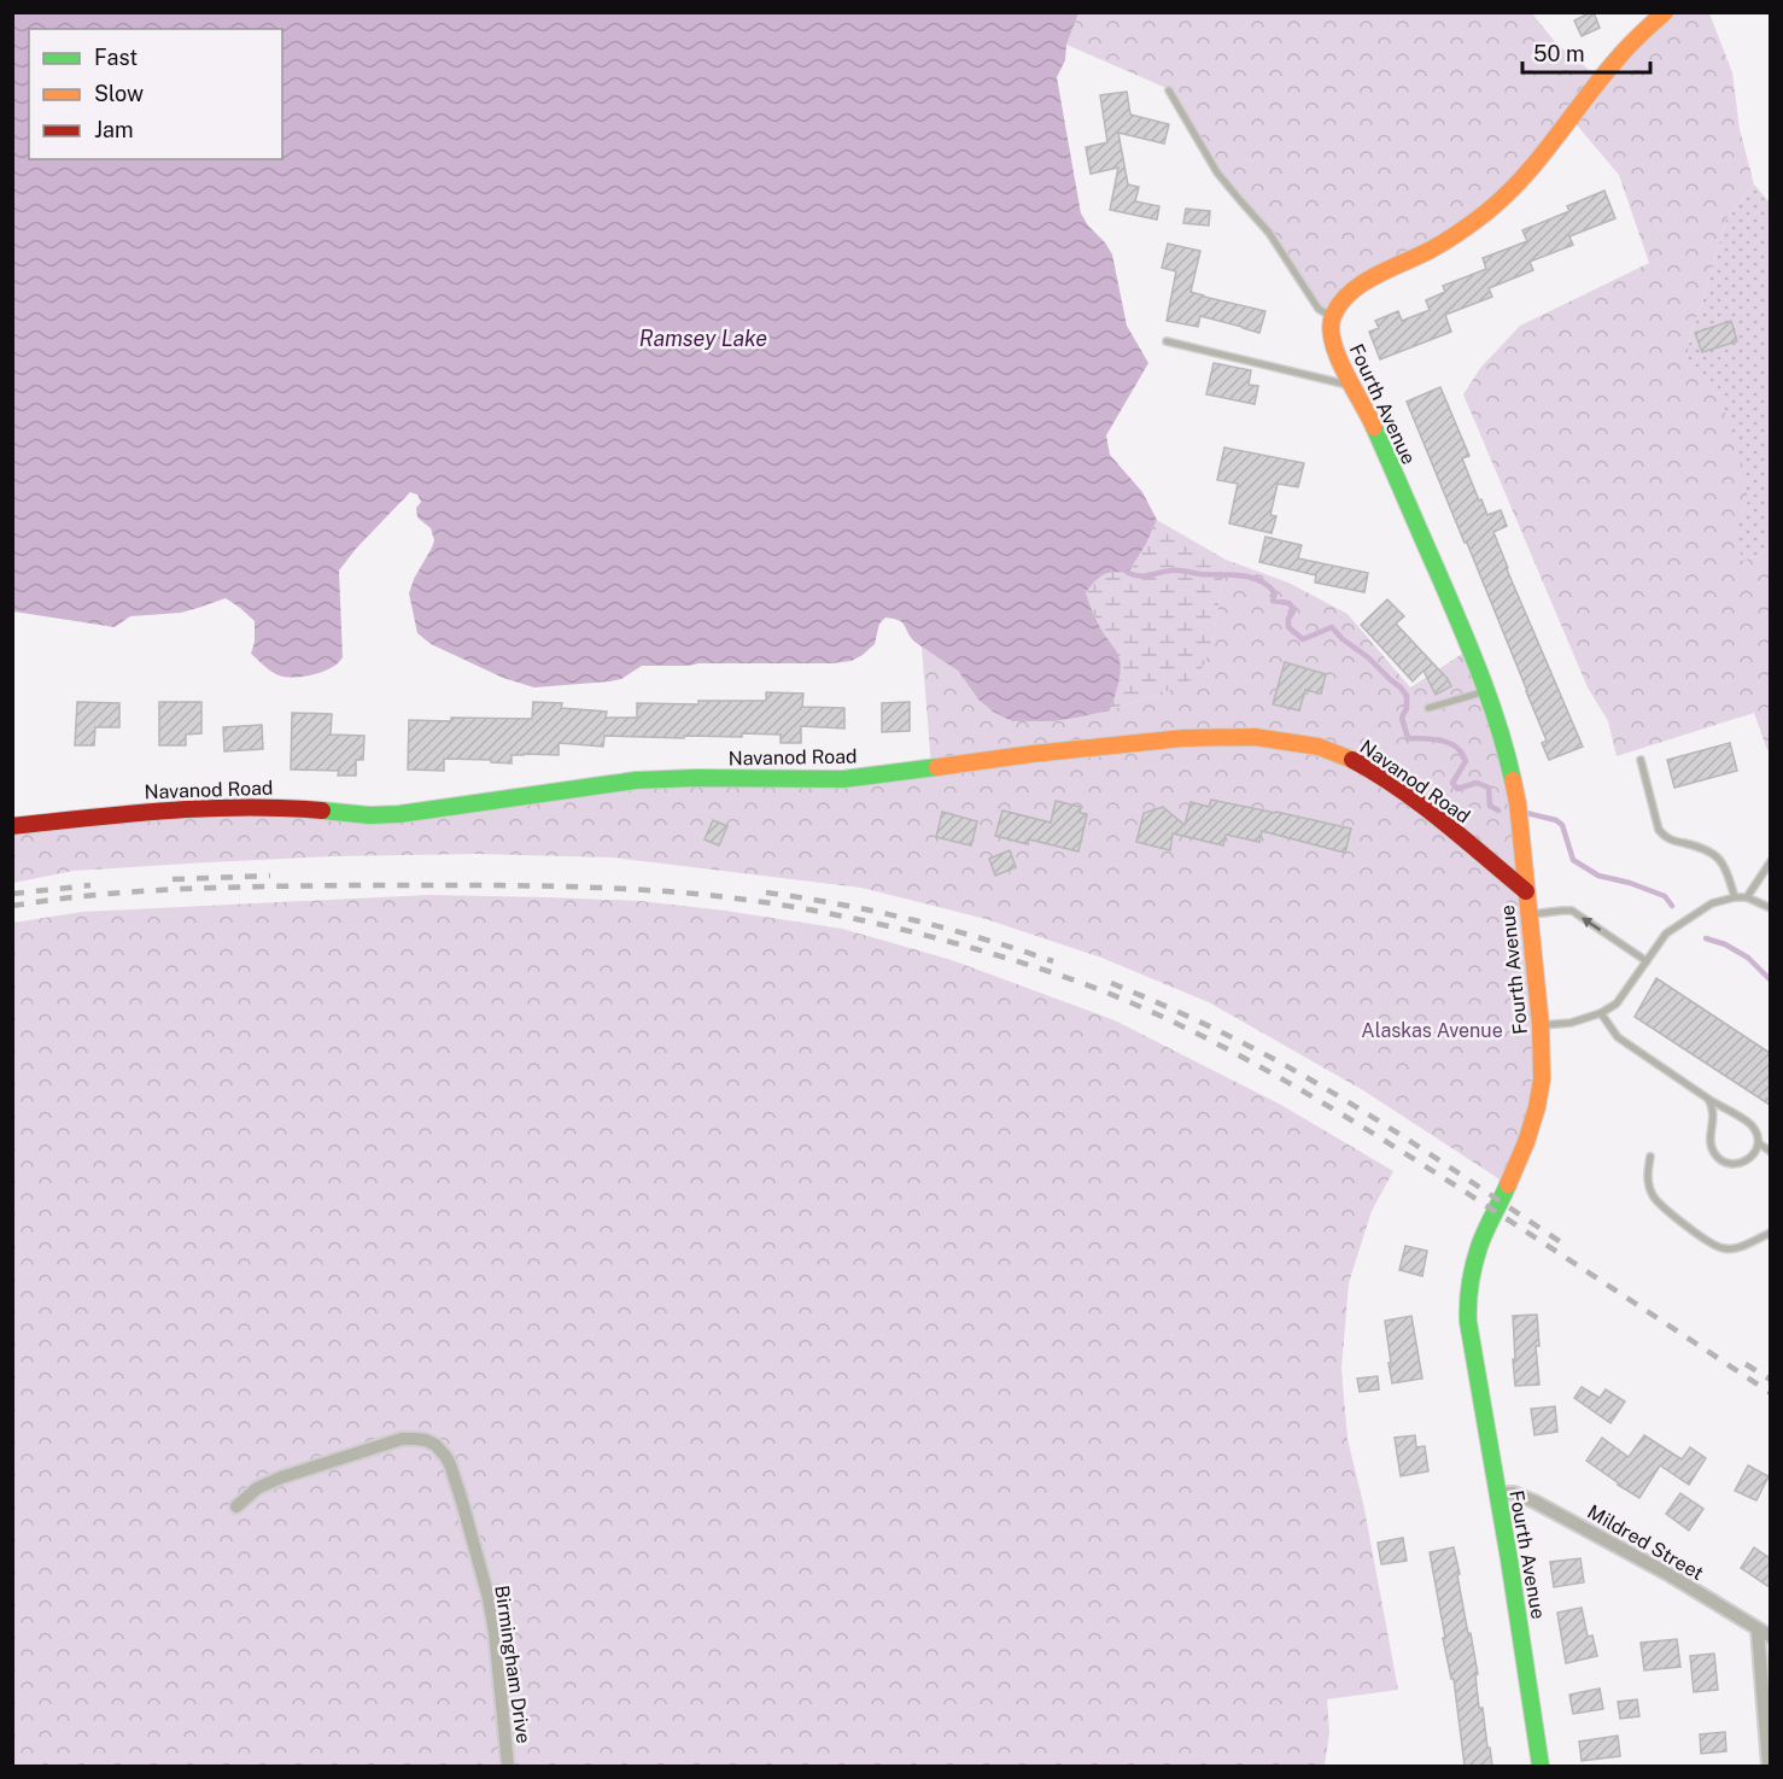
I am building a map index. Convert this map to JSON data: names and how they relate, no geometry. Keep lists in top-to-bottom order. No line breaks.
{"streets":{"street":["Fourth Avenue","Navanod Road","Mildred Street","Birmingham Drive"]},"crossings":[["Fourth Avenue","Navanod Road"],["Fourth Avenue","Mildred Street"]],"water":["Ramsey Lake"],"parks":["Alaskas Avenue"],"legend":["Fast","Slow","Jam"],"scale_bar":"50 m"}
